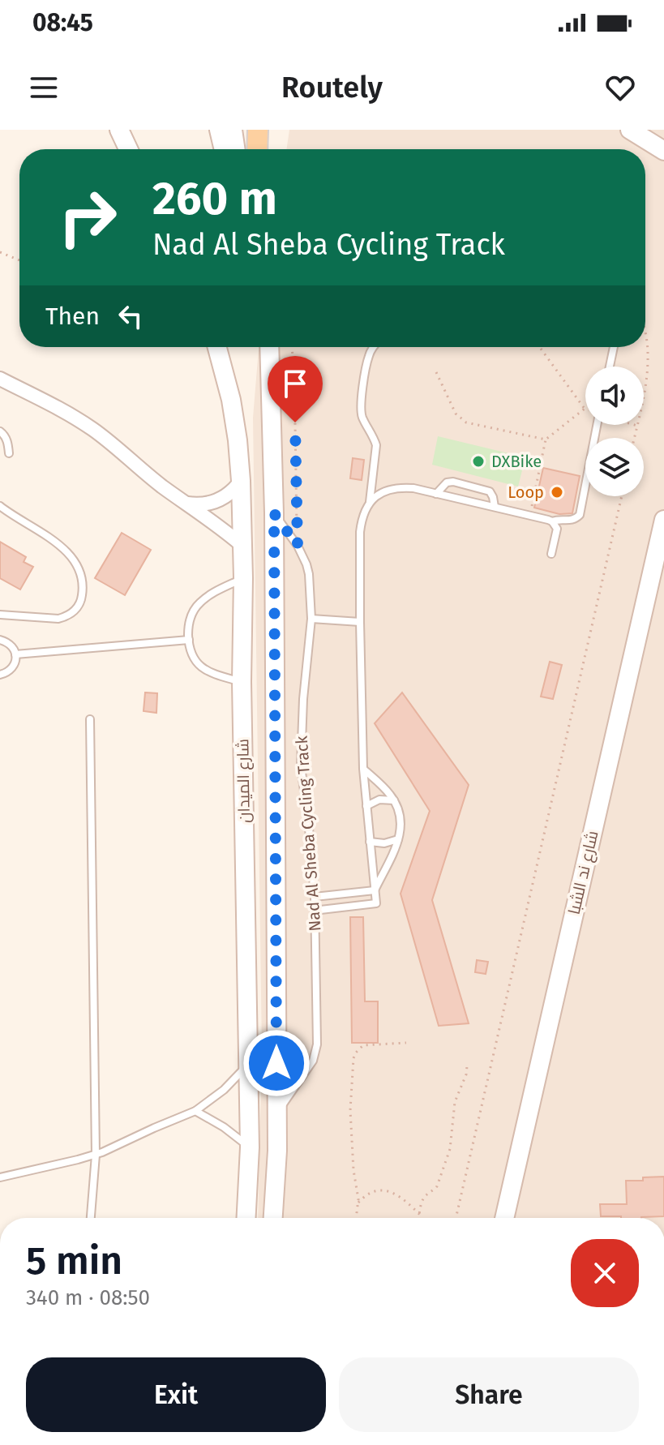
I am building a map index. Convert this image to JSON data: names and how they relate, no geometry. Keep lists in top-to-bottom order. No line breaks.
{"streets":{"street":["شارع الميدان","شارع ند الشبا"],"lane":["Nad Al Sheba Cycling Track"]},"crossings":[["شارع الميدان","Nad Al Sheba Cycling Track"]],"places":["DXBike","Loop"],"page":{"status":"08:45","header":"Routely","turn":["260 m","Nad Al Sheba Cycling Track"],"then":"Then","heading":["5 min","340 m · 08:50"],"buttons":["Exit","Share"]}}
